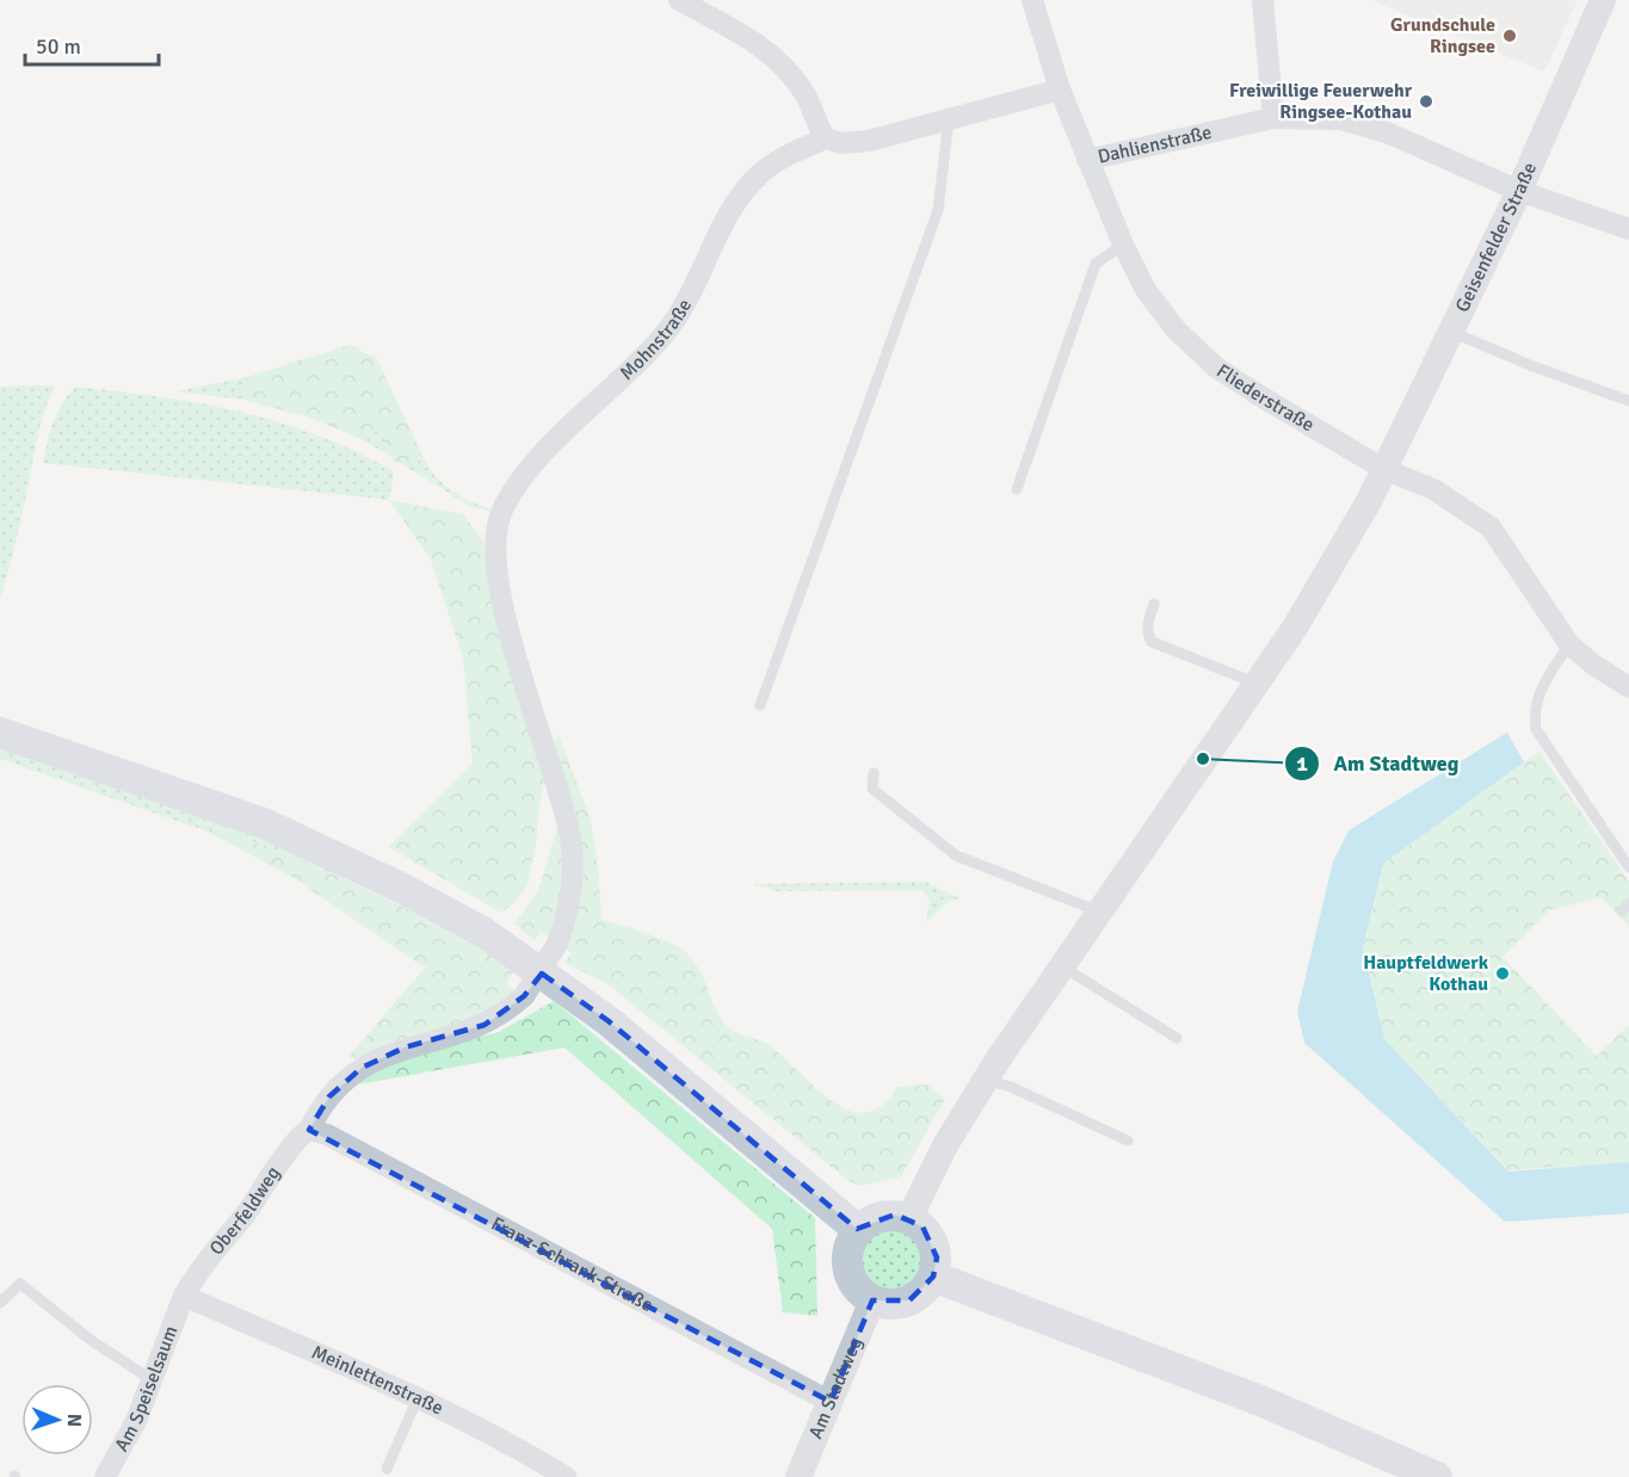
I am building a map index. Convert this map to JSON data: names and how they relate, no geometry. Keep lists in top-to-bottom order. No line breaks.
{"streets":{"street":["Dahlienstraße","Geisenfelder Straße","Mohnstraße","Fliederstraße","Oberfeldweg","Franz-Schrank-Straße","Meinlettenstraße","Am Speiselsaum","Am Stadtweg"]},"crossings":[["Dahlienstraße","Geisenfelder Straße"],["Dahlienstraße","Fliederstraße"],["Geisenfelder Straße","Fliederstraße"],["Mohnstraße","Oberfeldweg"],["Oberfeldweg","Franz-Schrank-Straße"],["Oberfeldweg","Meinlettenstraße"],["Oberfeldweg","Am Speiselsaum"],["Franz-Schrank-Straße","Am Stadtweg"],["Meinlettenstraße","Am Speiselsaum"]],"places":["Grundschule Ringsee","Freiwillige Feuerwehr Ringsee-Kothau","Am Stadtweg","Hauptfeldwerk Kothau"],"scale_bar":"50 m","north":"right"}
